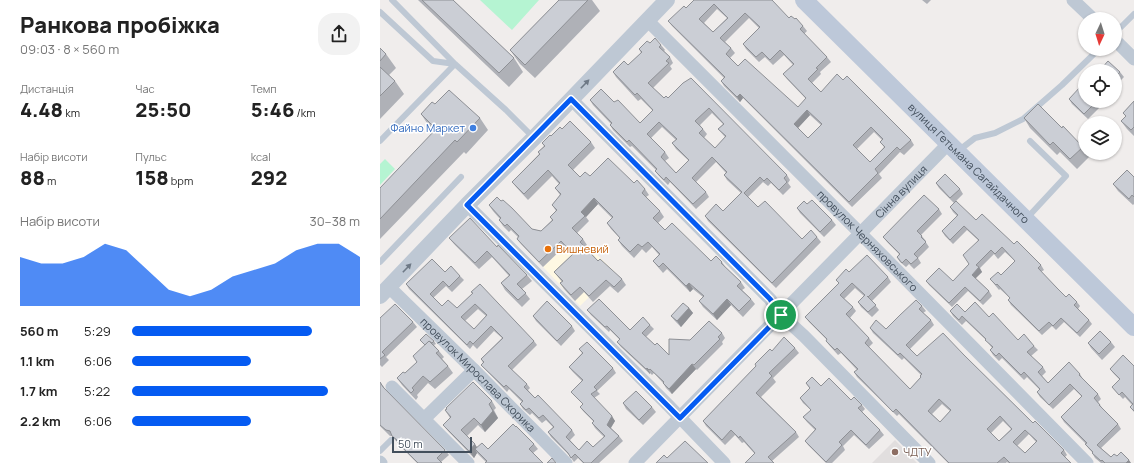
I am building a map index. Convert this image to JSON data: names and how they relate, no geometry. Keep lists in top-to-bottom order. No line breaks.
{"streets":{"main road":["вулиця Гетьмана Сагайдачного"],"street":["Сінна вулиця","провулок Черняховського","провулок Мирослава Скорика"]},"crossings":[["вулиця Гетьмана Сагайдачного","Сінна вулиця"],["Сінна вулиця","провулок Черняховського"]],"places":["Файно Маркет","Вишневий","ЧДТУ"],"scale_bar":"50 m","north":"bottom","page":{"heading":["Ранкова пробіжка","09:03 · 8 × 560 m"],"stats":[["Дистанція","4.48 km"],["Час","25:50"],["Темп","5:46 /km"],["Набір висоти","88 m"],["Пульс","158 bpm"],["kcal","292"]],"chart":["Набір висоти","30–38 m"],"list":[{"name":"560 m","note":"5:29"},{"name":"1.1 km","note":"6:06"},{"name":"1.7 km","note":"5:22"},{"name":"2.2 km","note":"6:06"}],"scale":"50 m"}}
